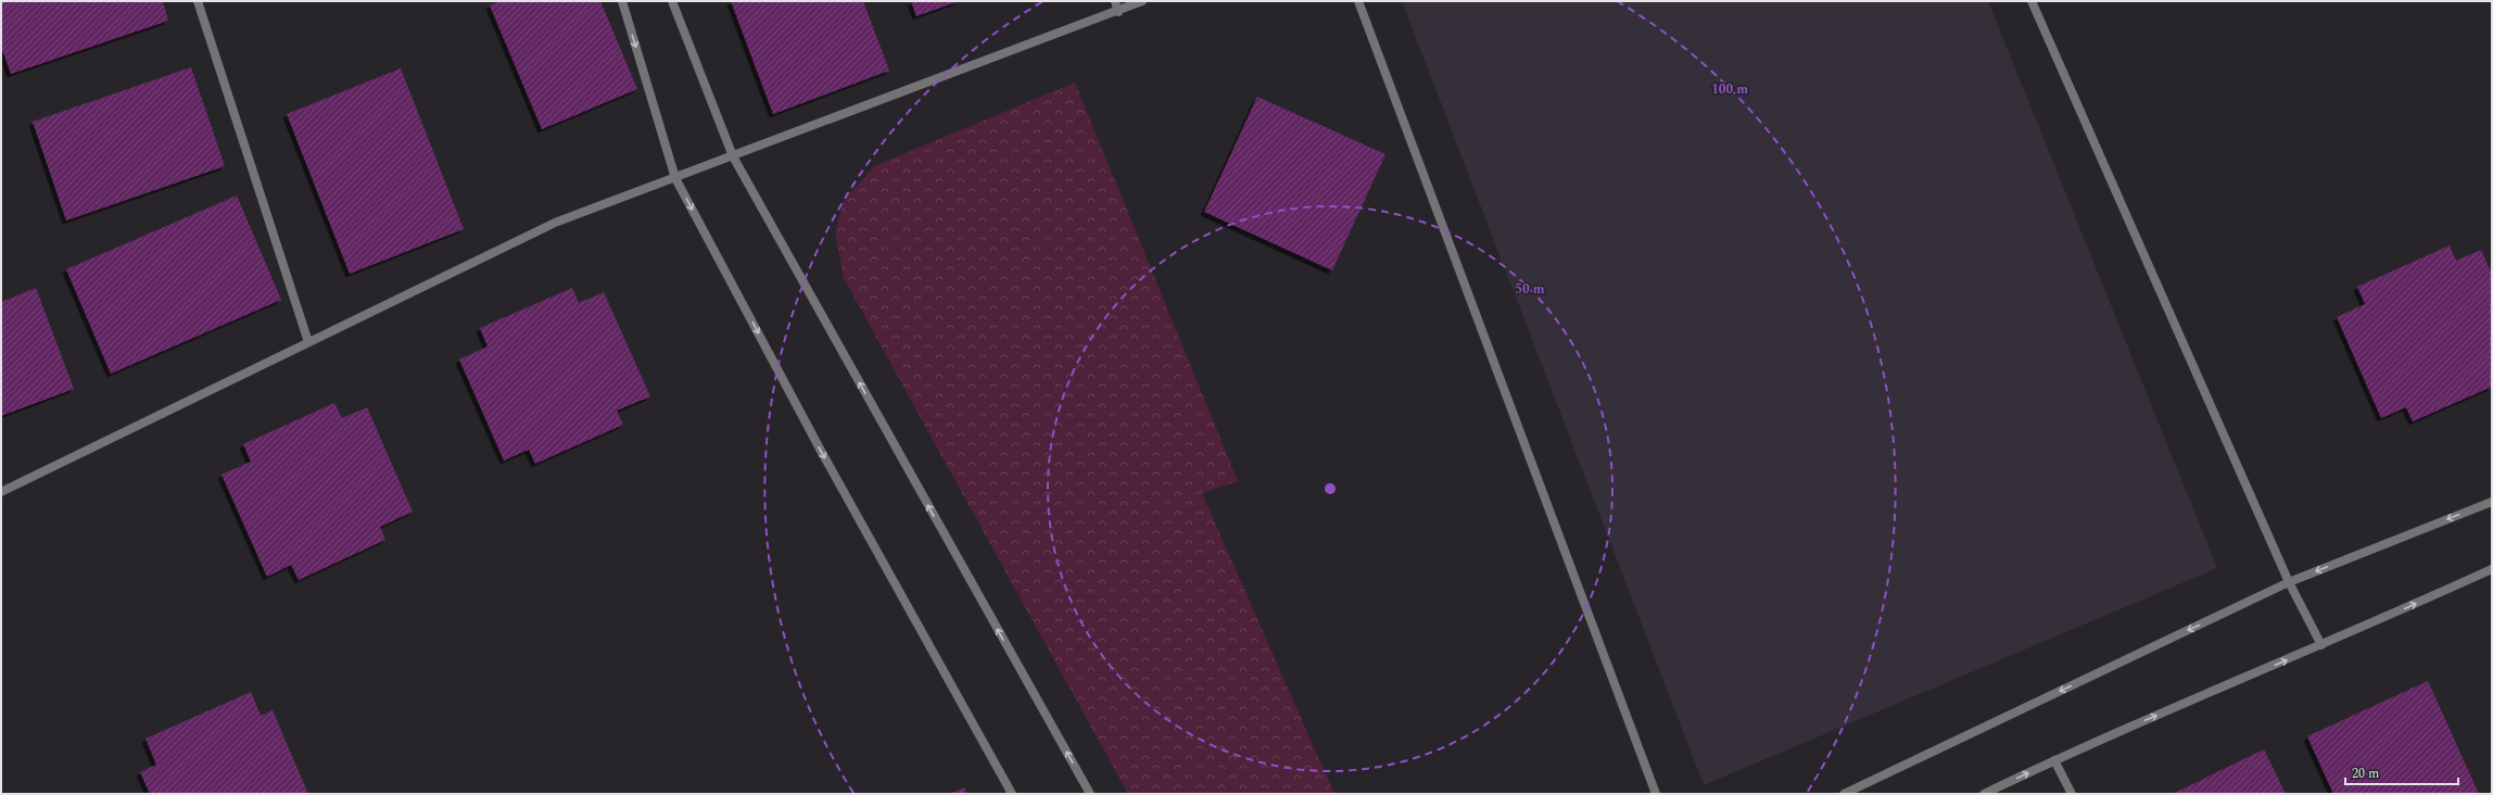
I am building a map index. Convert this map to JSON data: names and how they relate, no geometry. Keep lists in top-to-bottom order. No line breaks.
{"scale_bar":"20 m","rings":["100 m","50 m"]}
